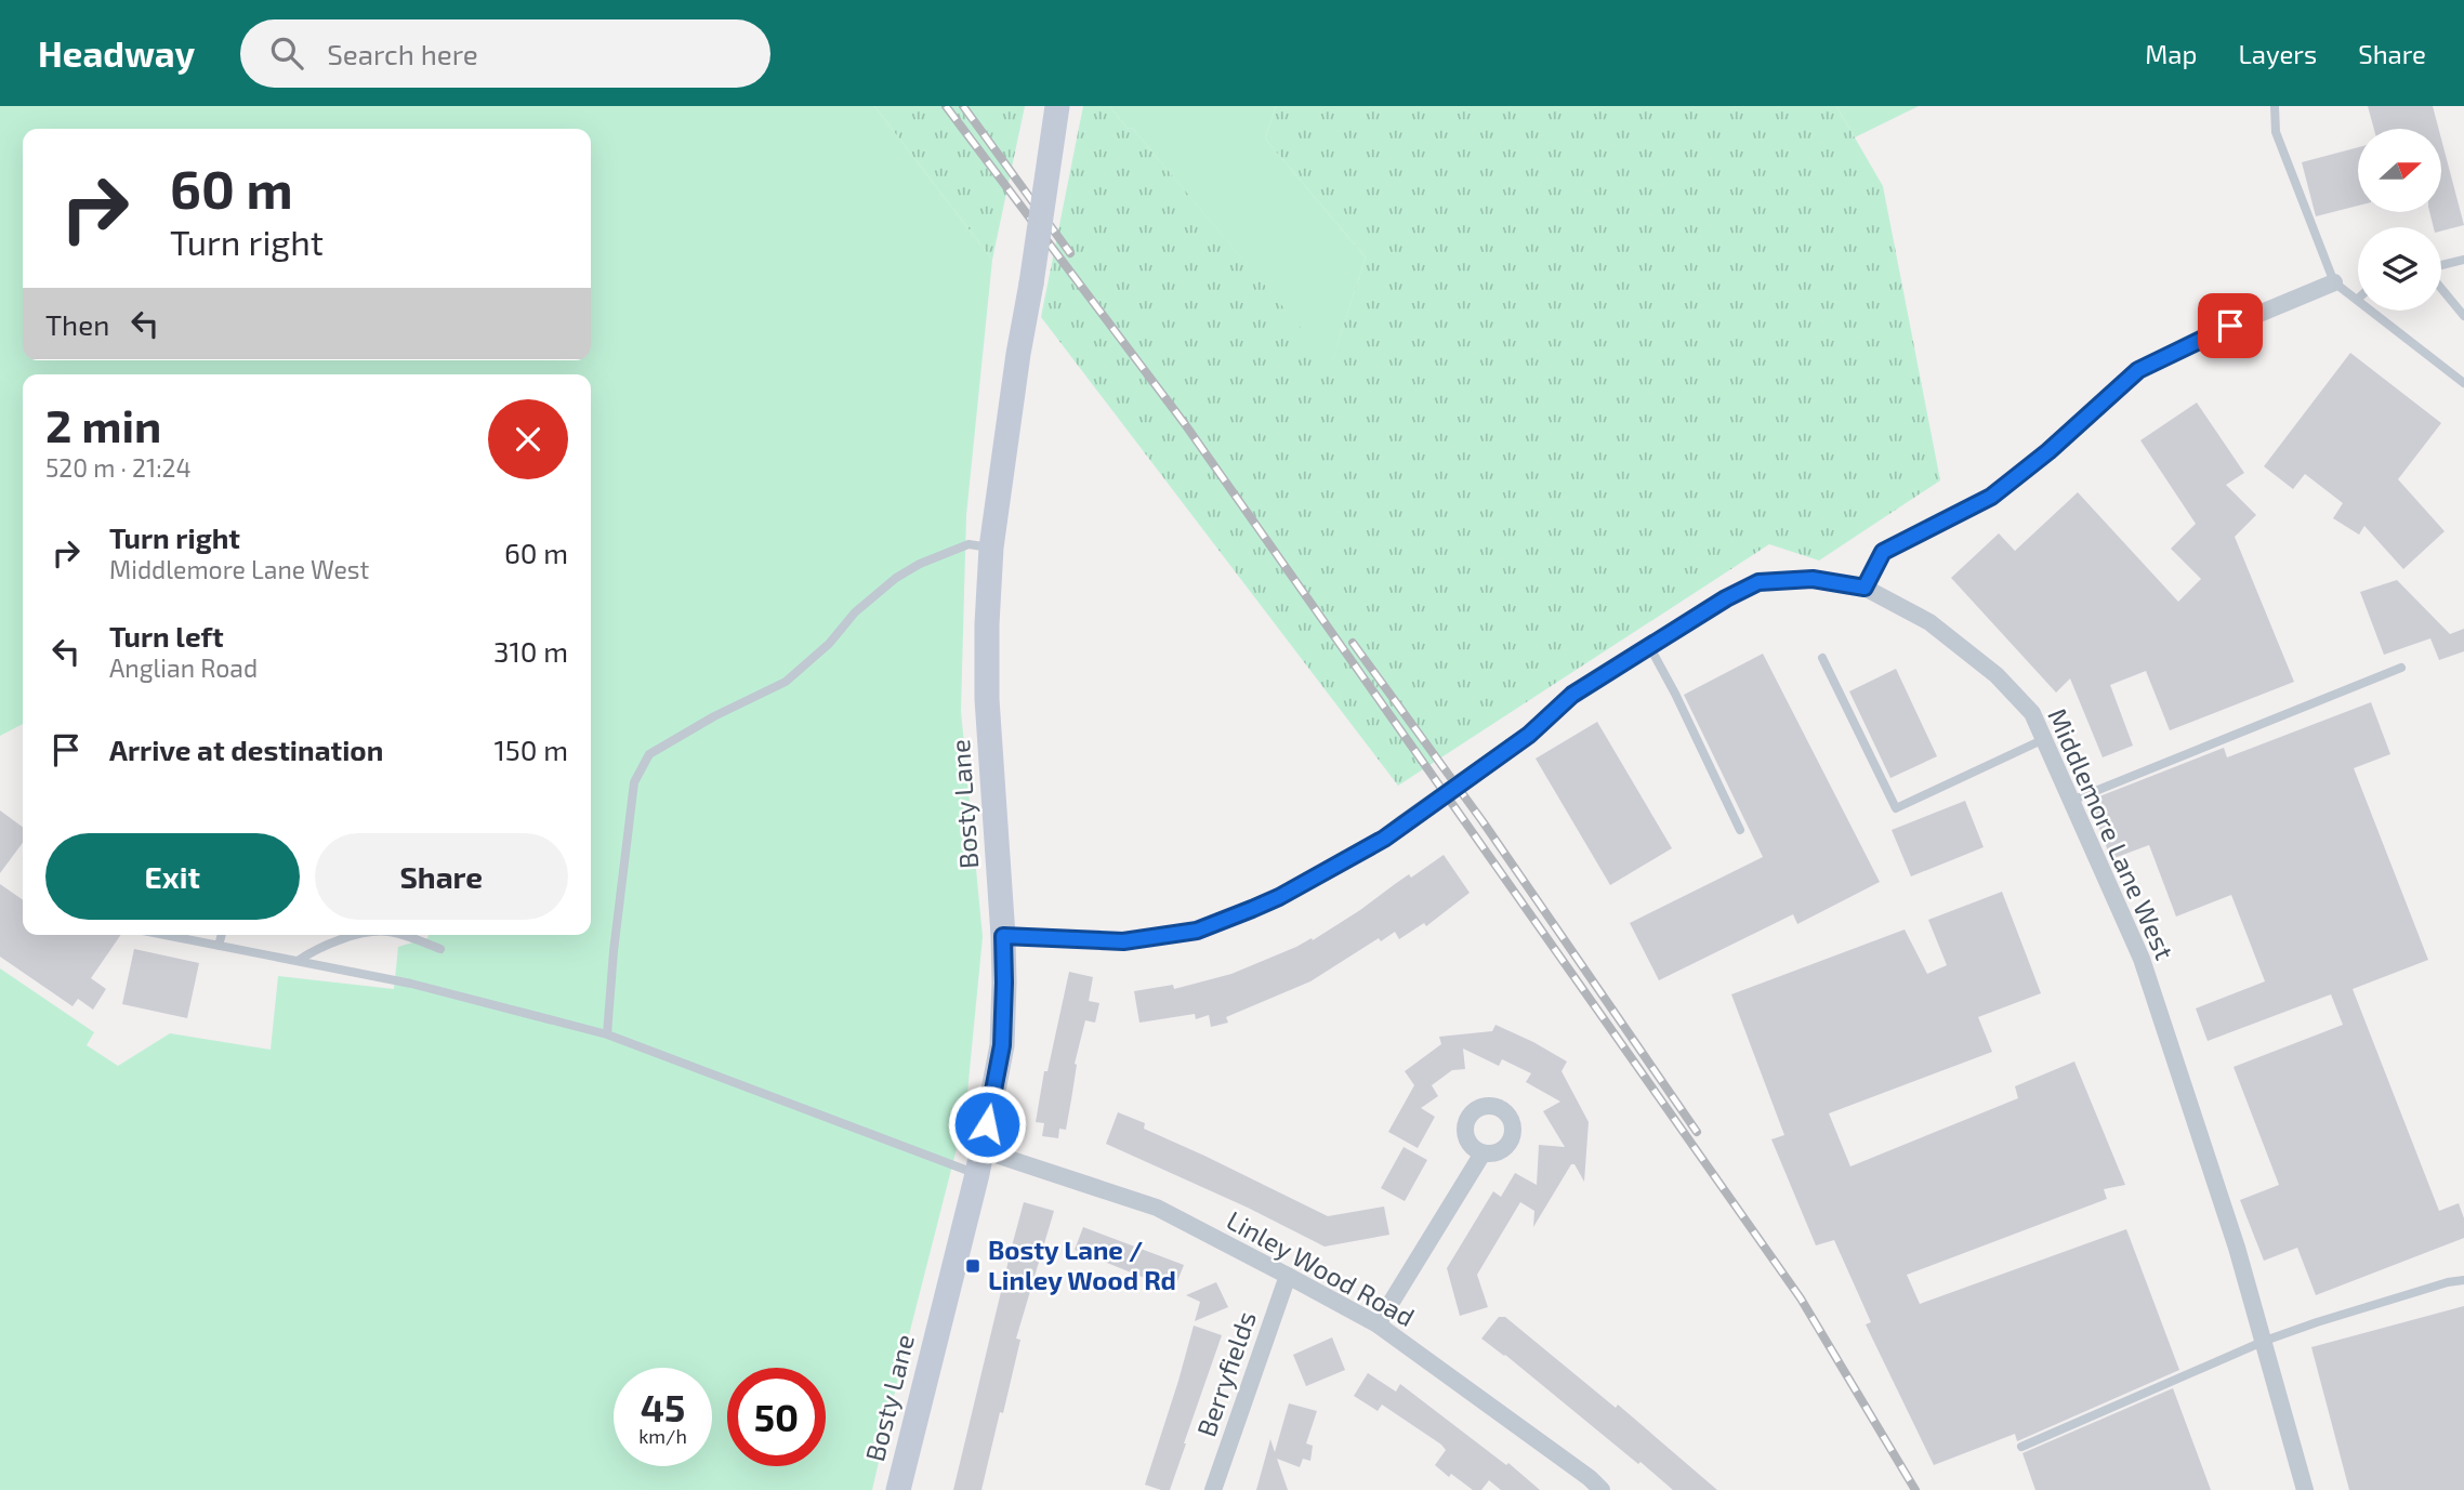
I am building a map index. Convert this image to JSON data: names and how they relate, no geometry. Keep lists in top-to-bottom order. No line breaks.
{"streets":{"main road":["Bosty Lane"],"street":["Middlemore Lane West","Linley Wood Road","Berryfields"]},"crossings":[["Bosty Lane","Middlemore Lane West"],["Bosty Lane","Linley Wood Road"],["Linley Wood Road","Berryfields"]],"places":{"transit":["Bosty Lane / Linley Wood Rd"]},"north":"right","page":{"header":"Headway","search":"Search here","nav":["Map","Layers","Share"],"turn":["60 m","Turn right"],"then":"Then","heading":["2 min","520 m · 21:24"],"list":[{"name":"Turn right","note":"Middlemore Lane West","value":"60 m"},{"name":"Turn left","note":"Anglian Road","value":"310 m"},{"name":"Arrive at destination","value":"150 m"}],"buttons":["Exit","Share"],"speed":"45 km/h","limit":"50"}}
